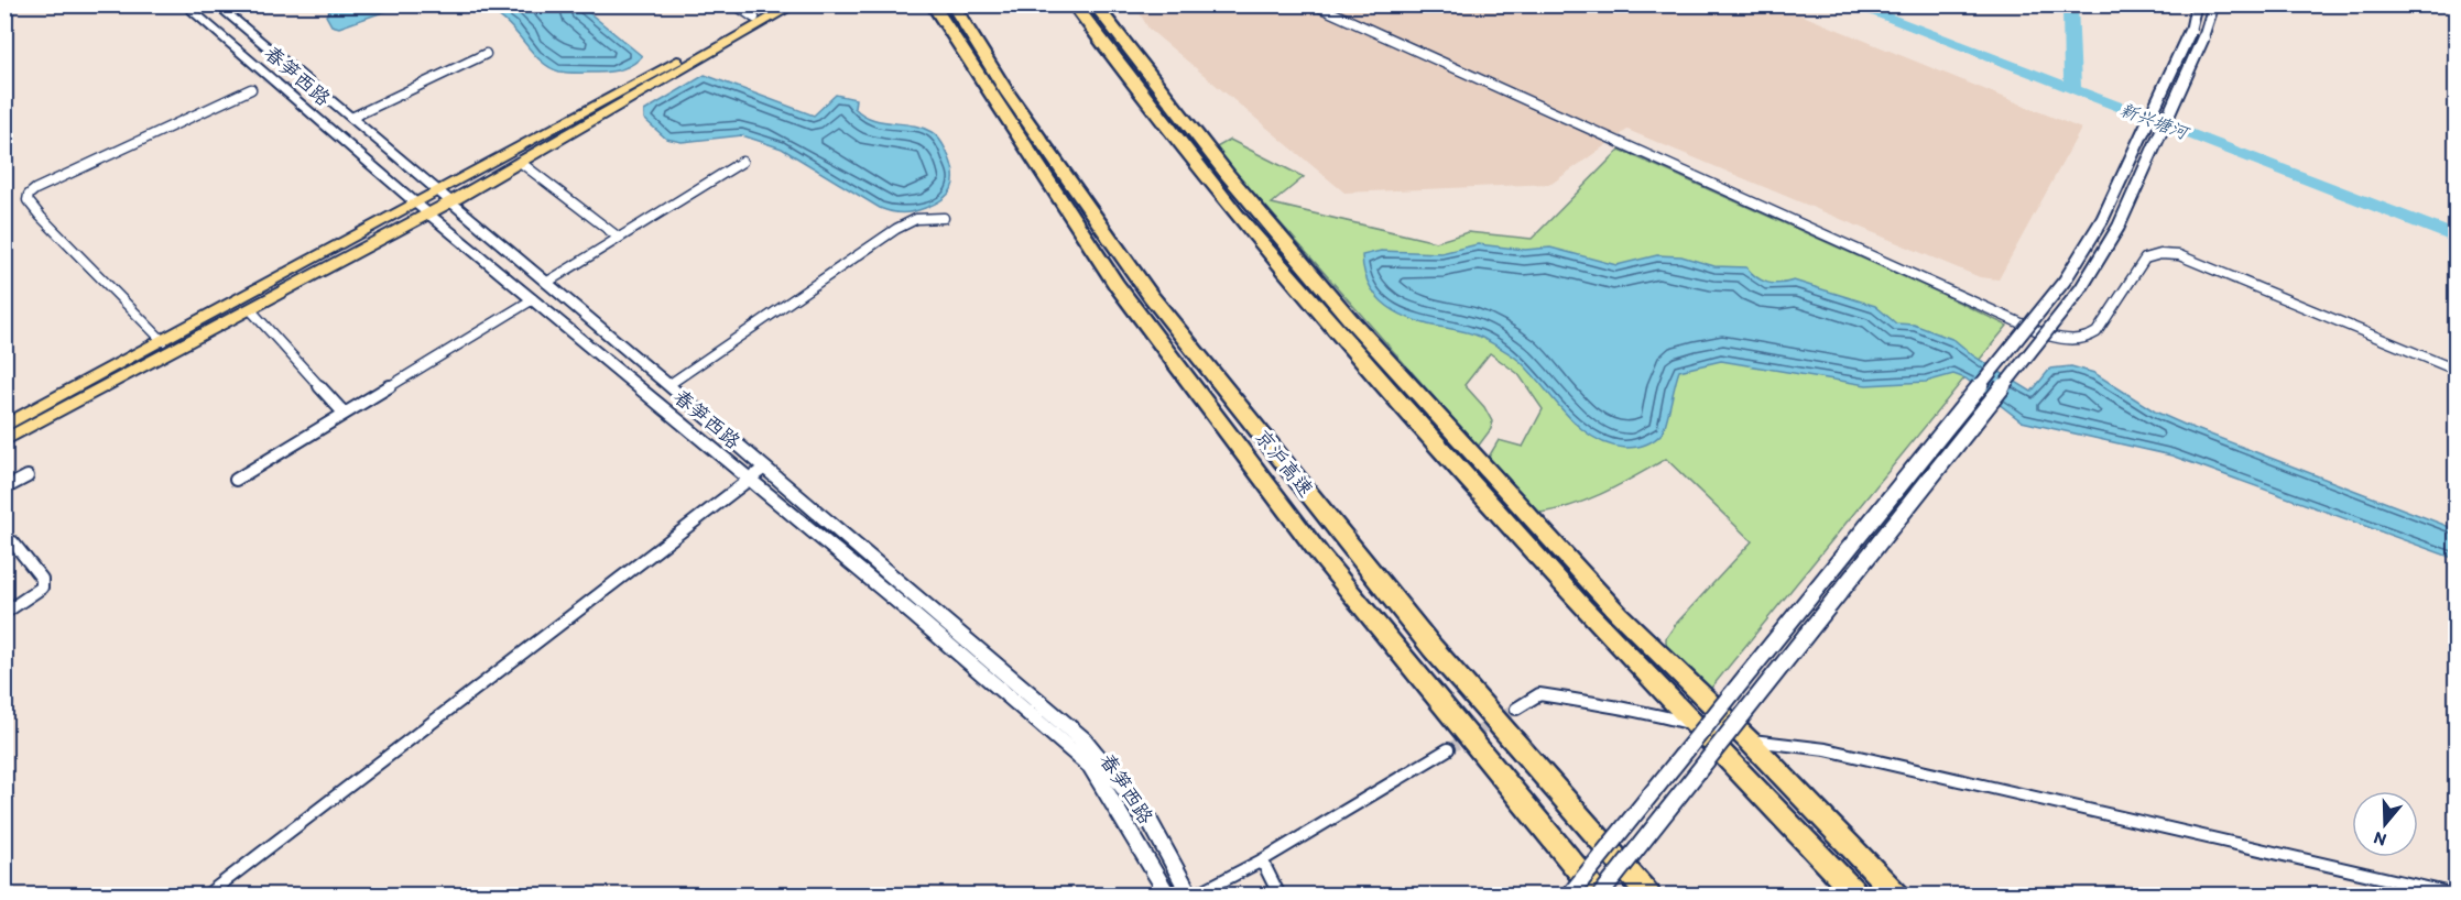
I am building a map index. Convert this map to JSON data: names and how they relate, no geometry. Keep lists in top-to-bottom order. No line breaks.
{"streets":{"highway":["京沪高速"],"main road":["春笋西路"]},"water":["新兴塘河"],"north":"bottom"}
